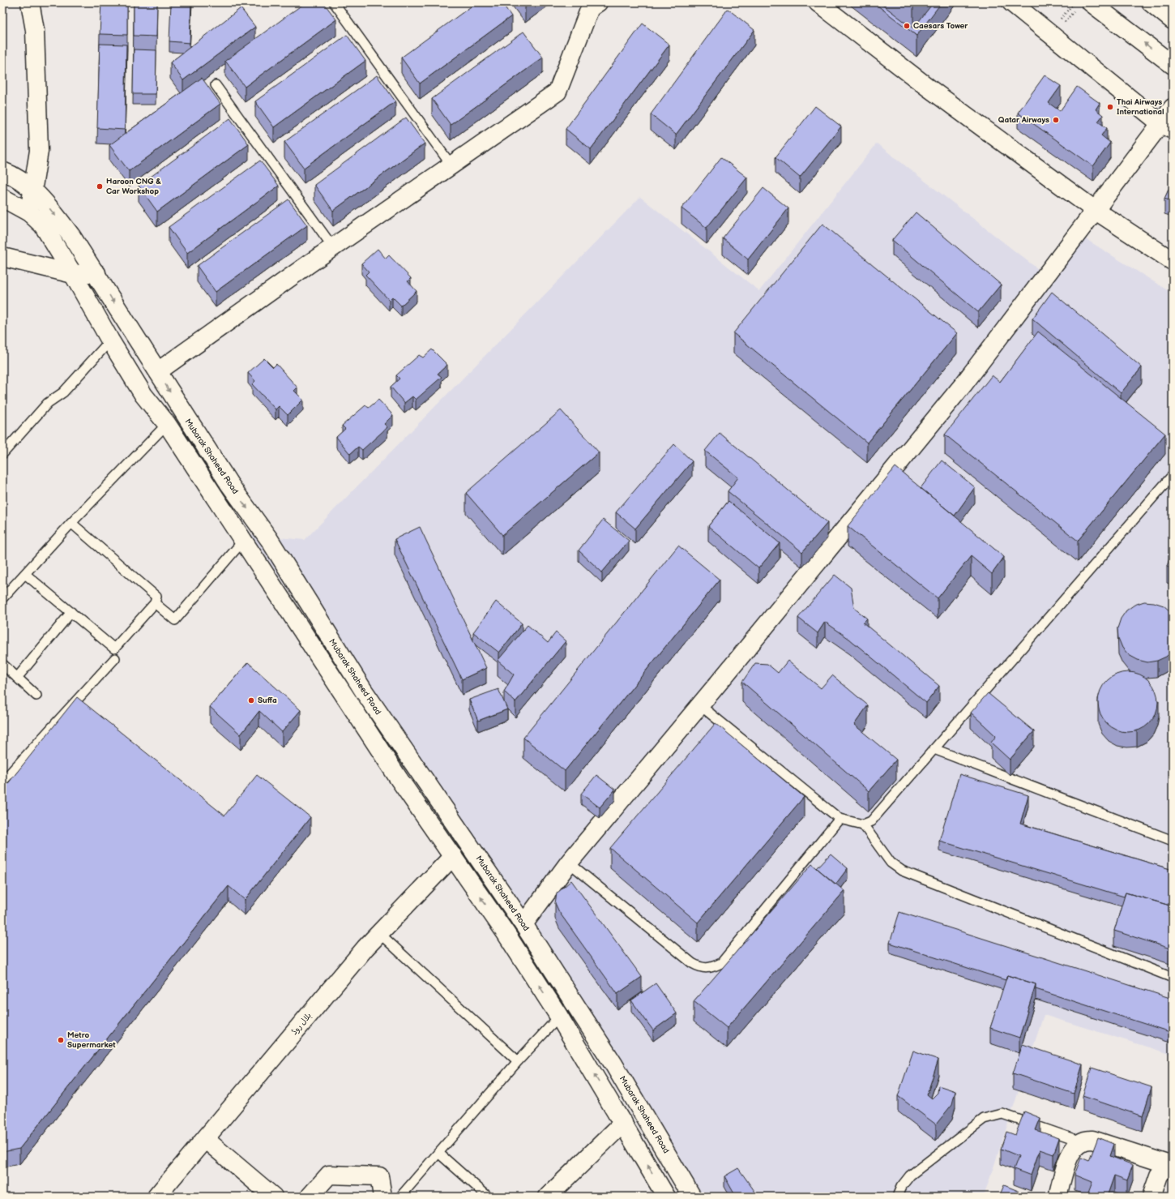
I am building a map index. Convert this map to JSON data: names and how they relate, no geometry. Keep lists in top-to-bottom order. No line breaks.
{"streets":{"main road":["Mubarak Shaheed Road","بلال روڈ"]},"places":["Caesars Tower","Thai Airways International","Qatar Airways","Haroon CNG & Car Workshop","Suffa","Metro Supermarket"]}
